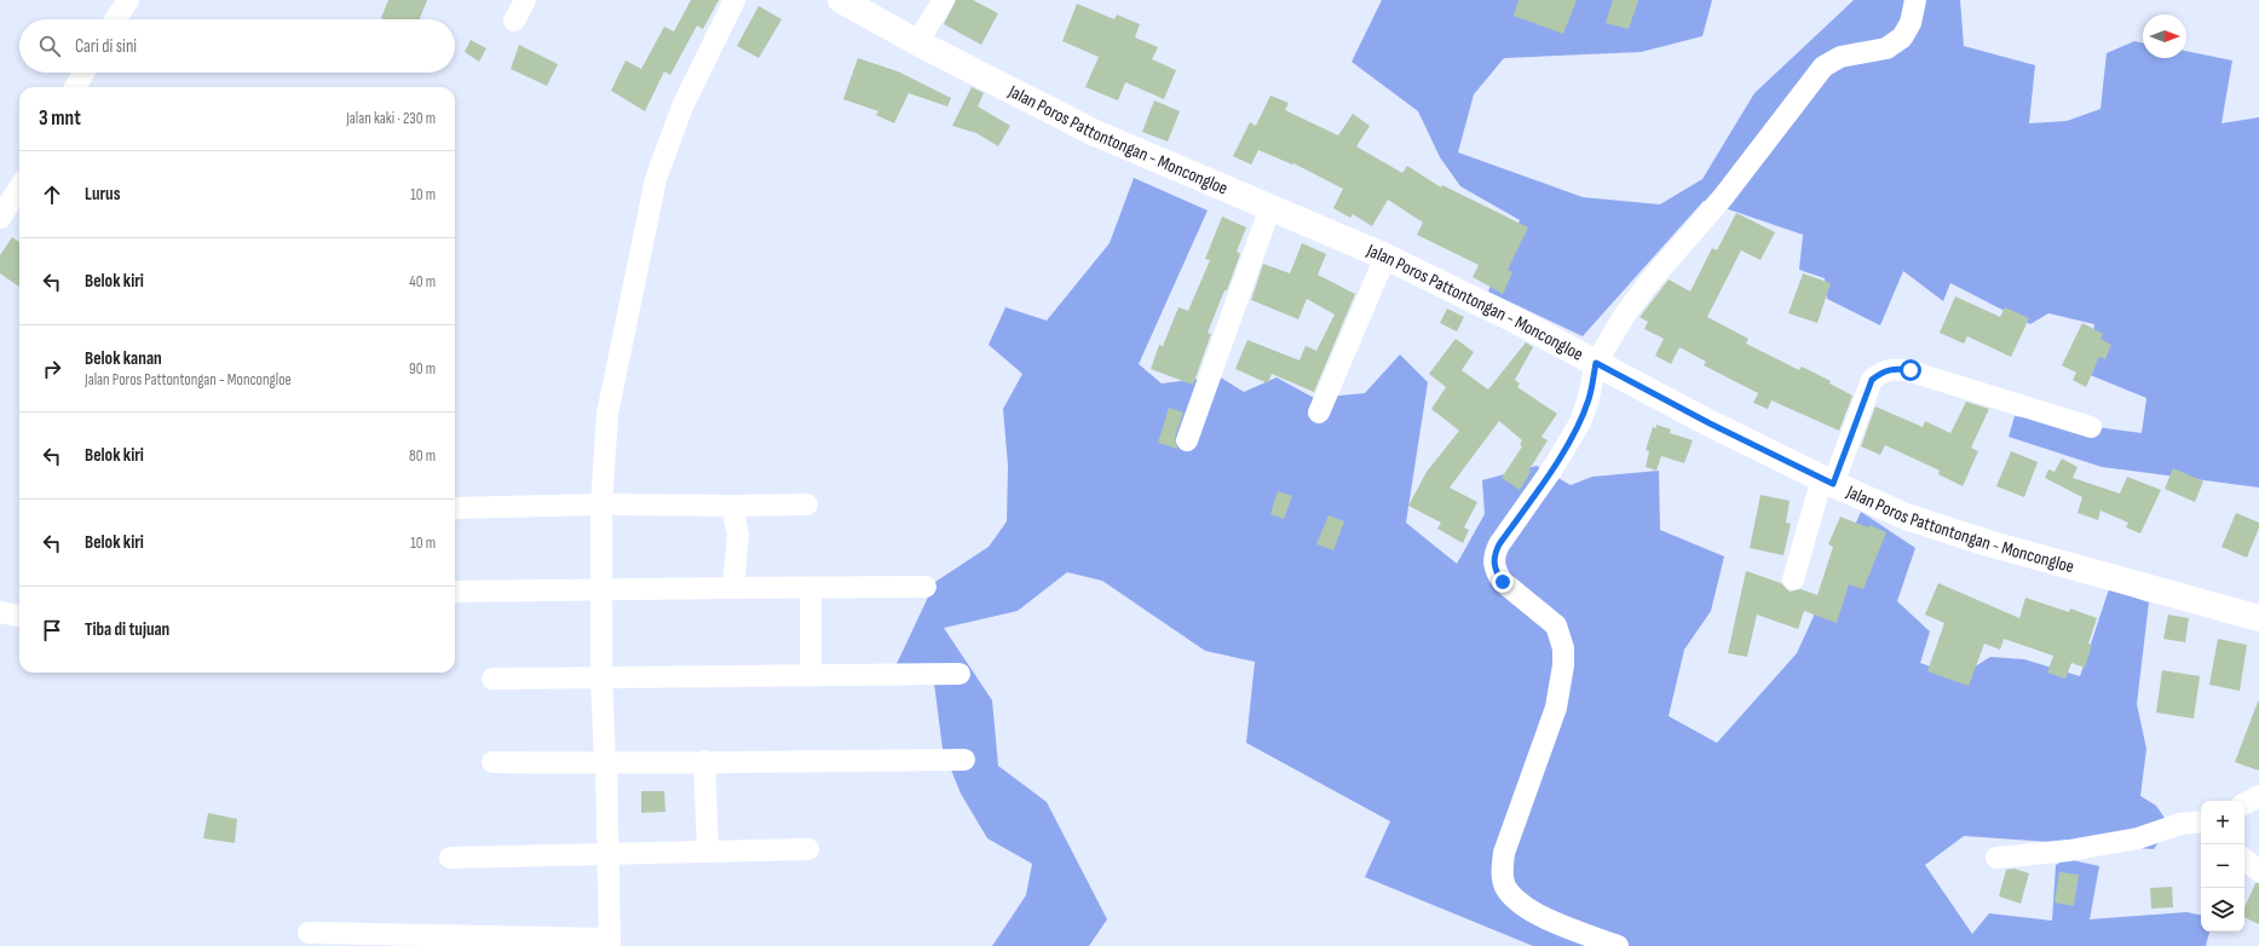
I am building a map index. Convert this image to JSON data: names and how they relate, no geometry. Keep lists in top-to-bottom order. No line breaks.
{"streets":{"street":["Jalan Poros Pattontongan - Moncongloe"]},"north":"right","page":{"search":"Cari di sini","heading":["3 mnt","Jalan kaki · 230 m"],"list":[["Lurus","10 m"],["Belok kiri","40 m"],["Belok kanan","Jalan Poros Pattontongan - Moncongloe","90 m"],["Belok kiri","80 m"],["Belok kiri","10 m"],"Tiba di tujuan"],"map_buttons":["+","−"]}}
